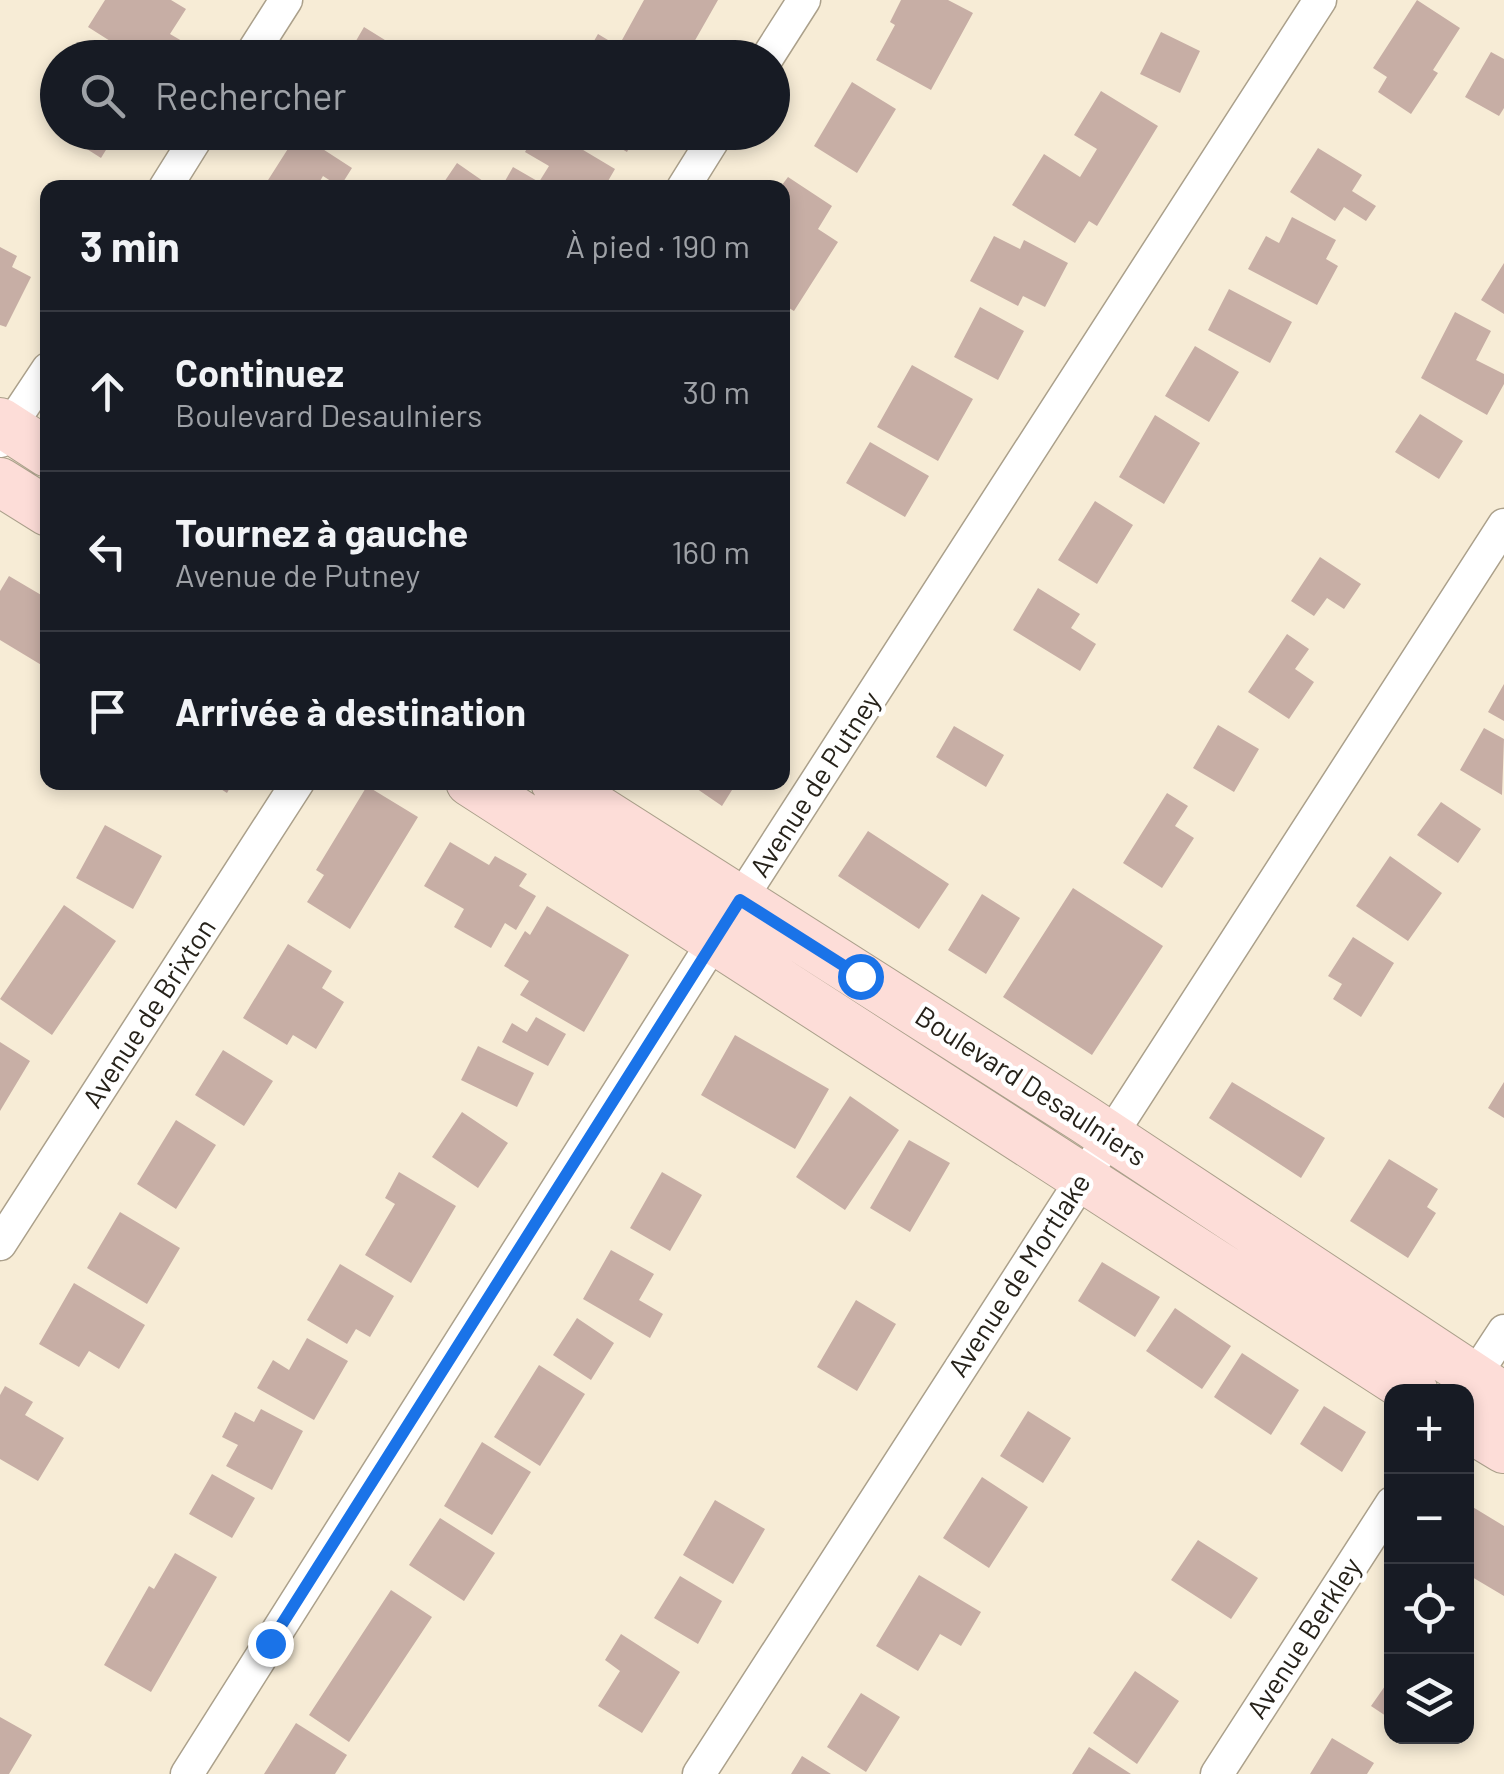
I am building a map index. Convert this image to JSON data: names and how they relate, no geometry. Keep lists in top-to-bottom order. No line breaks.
{"streets":{"street":["Avenue de Putney","Avenue de Brixton","Boulevard Desaulniers","Avenue de Mortlake","Avenue Berkley"]},"crossings":[["Avenue de Putney","Boulevard Desaulniers"],["Boulevard Desaulniers","Avenue de Mortlake"]],"page":{"search":"Rechercher","heading":["3 min","À pied · 190 m"],"list":[["Continuez","Boulevard Desaulniers","30 m"],["Tournez à gauche","Avenue de Putney","160 m"],"Arrivée à destination"],"map_buttons":["+","−"]}}
